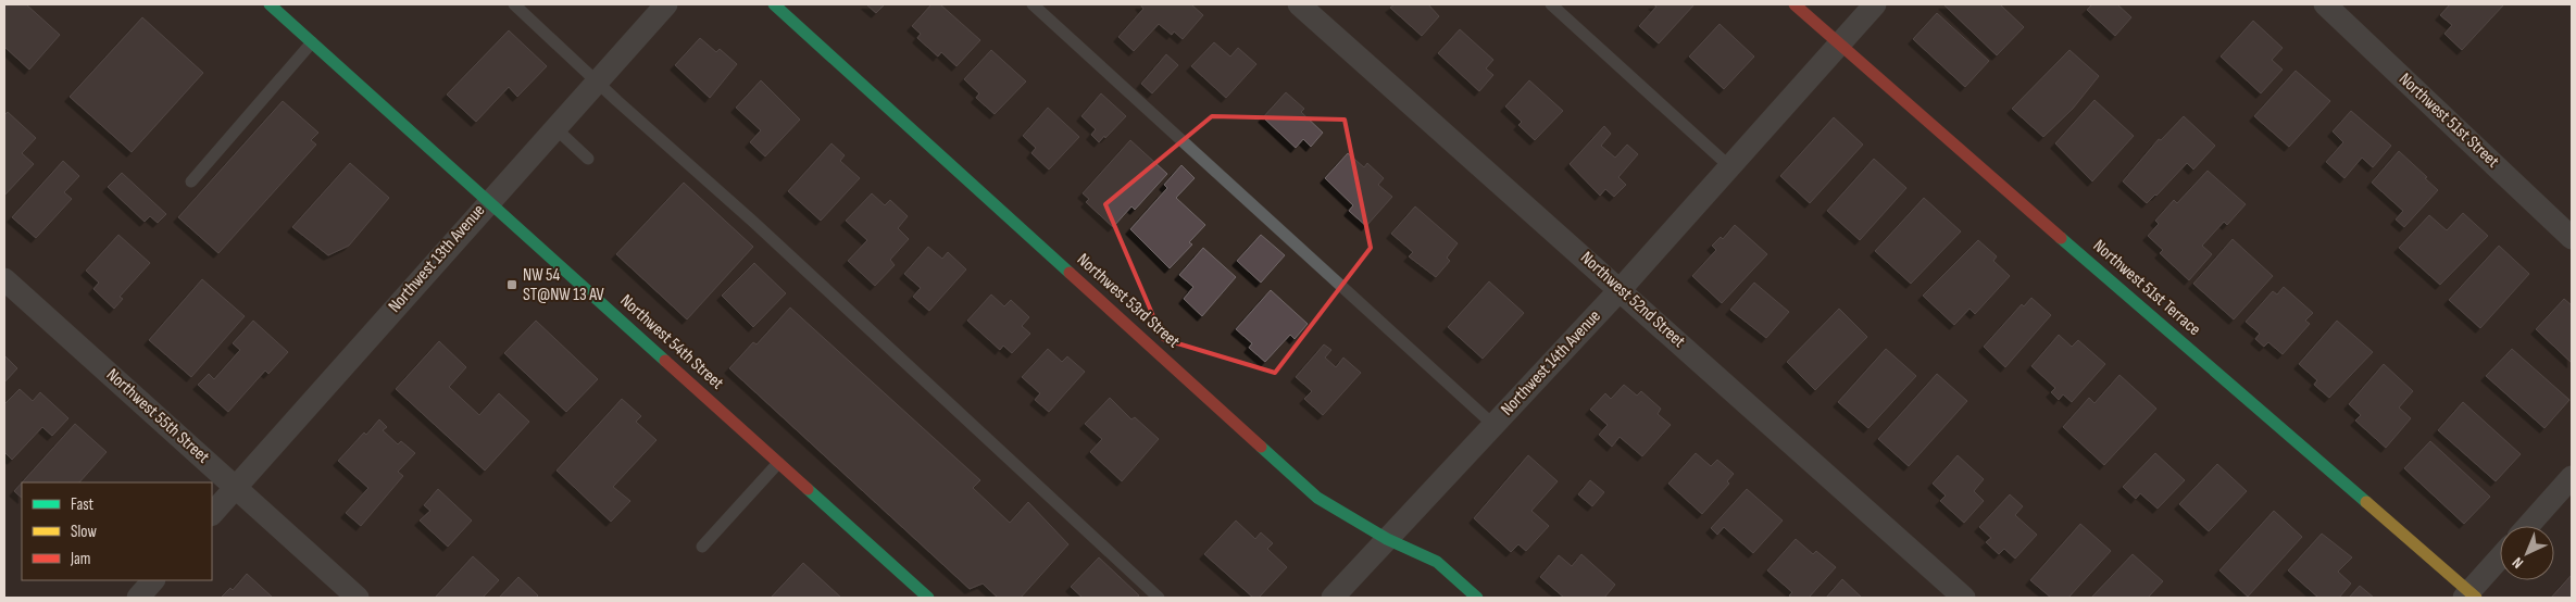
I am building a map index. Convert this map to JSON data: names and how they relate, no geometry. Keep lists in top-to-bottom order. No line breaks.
{"streets":{"street":["Northwest 51st Street","Northwest 13th Avenue","Northwest 51st Terrace","Northwest 52nd Street","Northwest 53rd Street","Northwest 54th Street","Northwest 14th Avenue","Northwest 55th Street"]},"crossings":[["Northwest 13th Avenue","Northwest 54th Street"],["Northwest 13th Avenue","Northwest 55th Street"],["Northwest 51st Terrace","Northwest 14th Avenue"],["Northwest 52nd Street","Northwest 14th Avenue"],["Northwest 53rd Street","Northwest 14th Avenue"]],"places":{"transit":["NW 54 ST@NW 13 AV"]},"legend":["Fast","Slow","Jam"],"north":"bottom left"}
